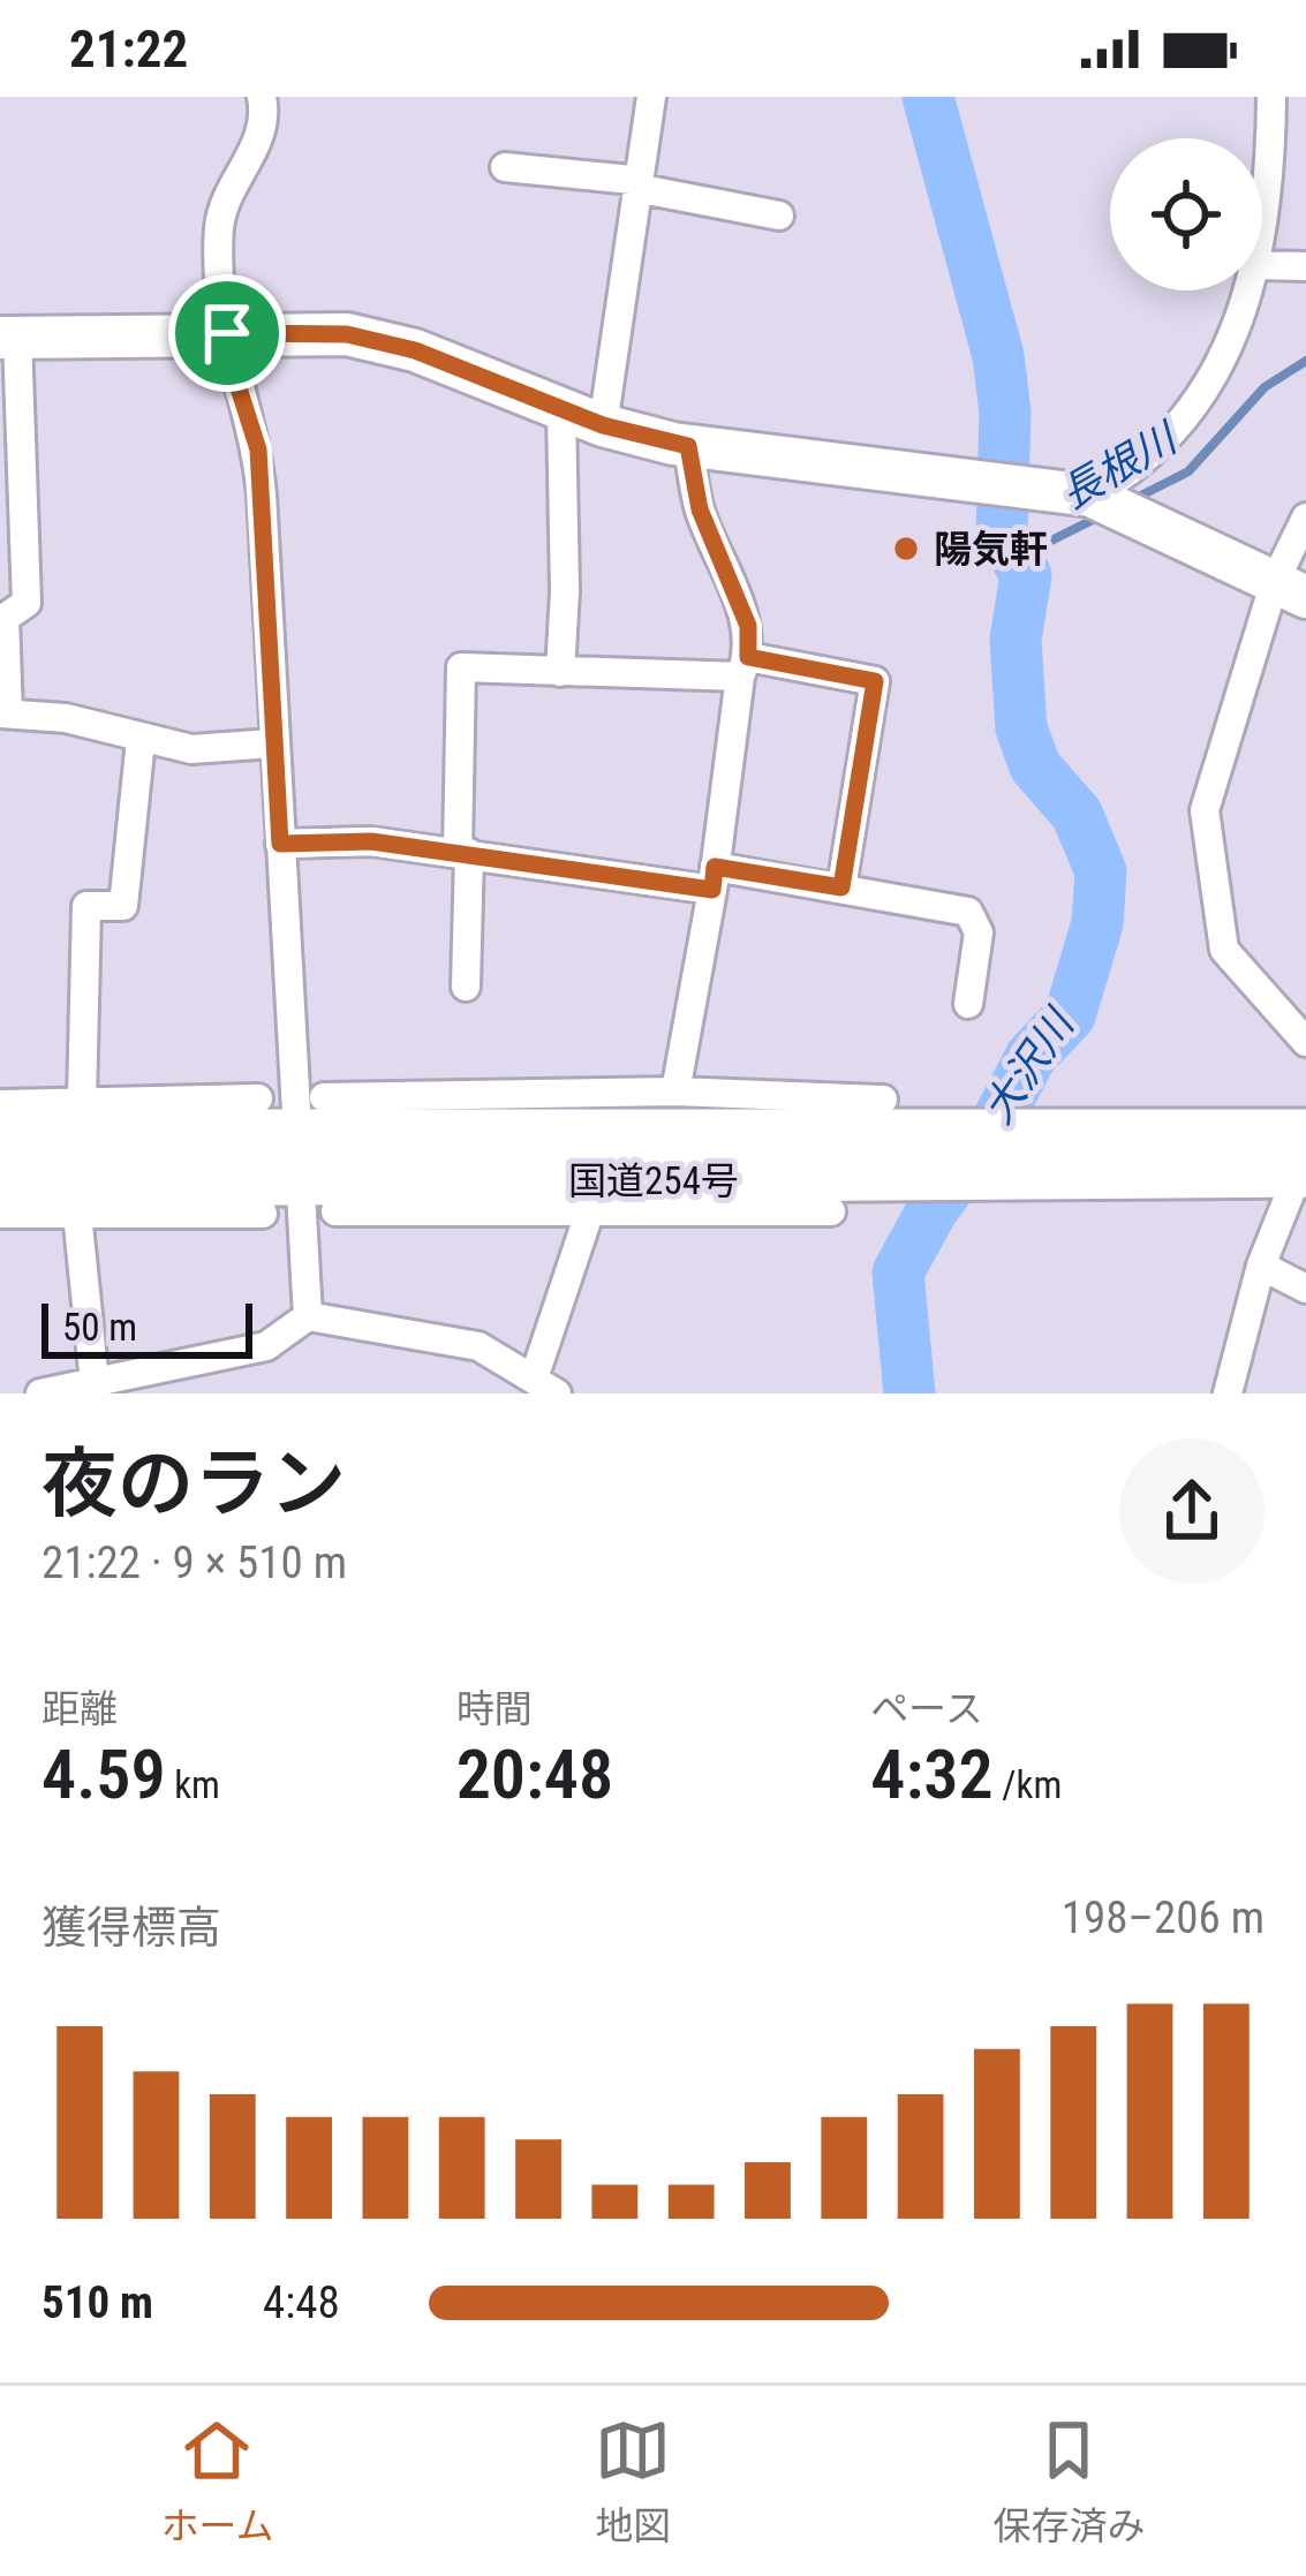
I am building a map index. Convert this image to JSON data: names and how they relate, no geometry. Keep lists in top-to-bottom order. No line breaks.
{"streets":{"highway":["国道254号"]},"water":["長根川","大沢川"],"places":["陽気軒"],"scale_bar":"50 m","page":{"status":"21:22","scale":"50 m","heading":["夜のラン","21:22 · 9 × 510 m"],"stats":[["距離","4.59 km"],["時間","20:48"],["ペース","4:32 /km"]],"chart":["獲得標高","198–206 m"],"list":[{"name":"510 m","note":"4:48"}],"tabs":["ホーム","地図","保存済み"]}}
